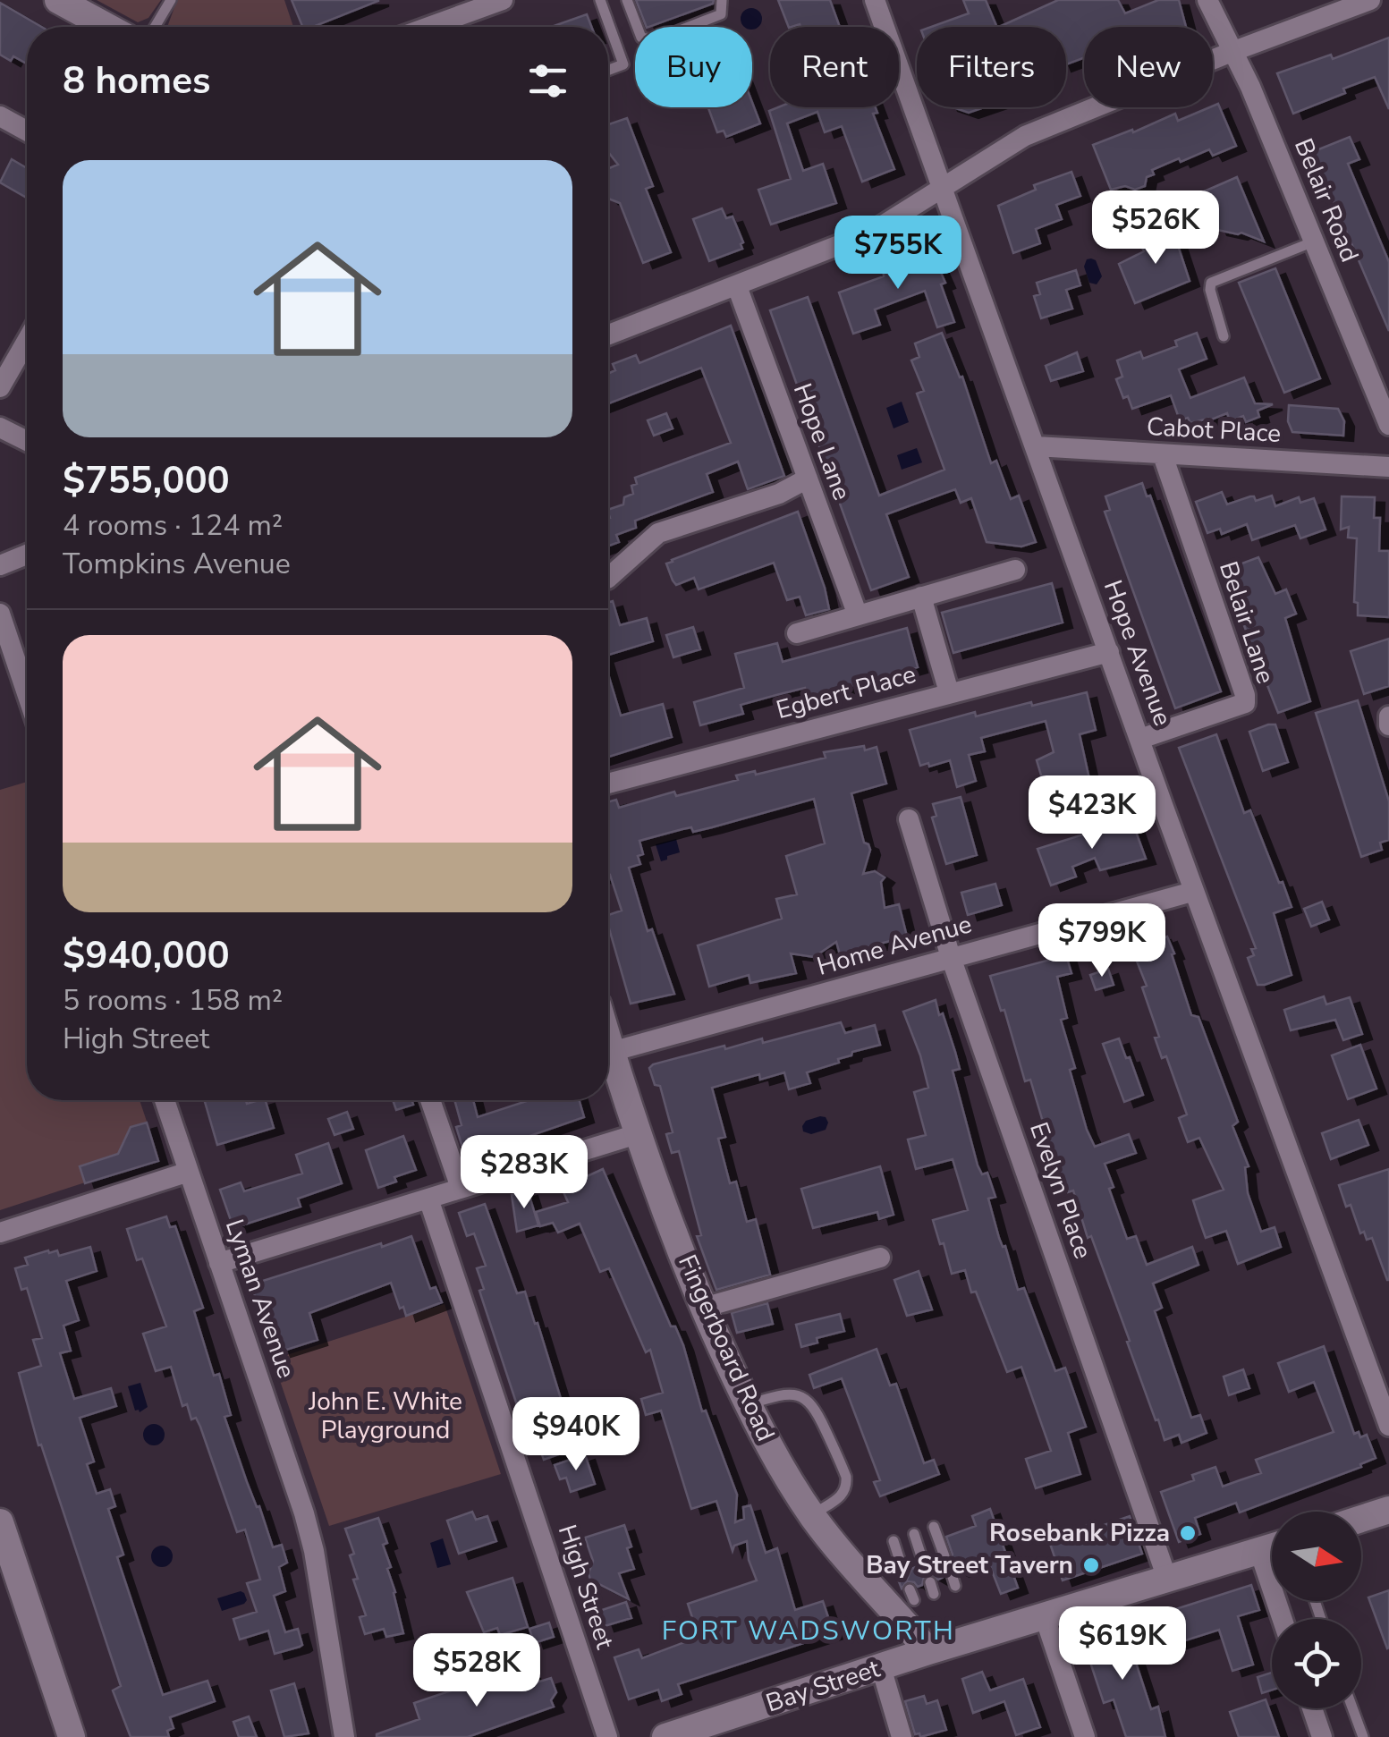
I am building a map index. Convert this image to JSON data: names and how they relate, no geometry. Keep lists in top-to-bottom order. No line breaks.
{"streets":{"main road":["Fingerboard Road","Bay Street"],"street":["Belair Road","Cabot Place","Hope Lane","Belair Lane","Hope Avenue","Egbert Place","Home Avenue","Evelyn Place","Lyman Avenue","High Street"]},"crossings":[["Cabot Place","Belair Lane"],["Cabot Place","Hope Avenue"],["Belair Lane","Hope Avenue"],["Hope Avenue","Egbert Place"],["Hope Avenue","Home Avenue"],["Home Avenue","Evelyn Place"],["Home Avenue","Fingerboard Road"],["Evelyn Place","Bay Street"],["Fingerboard Road","Bay Street"]],"districts":["FORT WADSWORTH"],"parks":["John E. White Playground"],"places":["Rosebank Pizza","Bay Street Tavern"],"north":"right","page":{"chip":["Buy","Rent","Filters","New"],"heading":"8 homes","list":[{"name":"$755,000","note":"4 rooms · 124 m² · Tompkins Avenue"},{"name":"$940,000","note":"5 rooms · 158 m² · High Street"}],"price":["$526K","$755K","$423K","$799K","$283K","$940K","$619K","$528K"]}}
